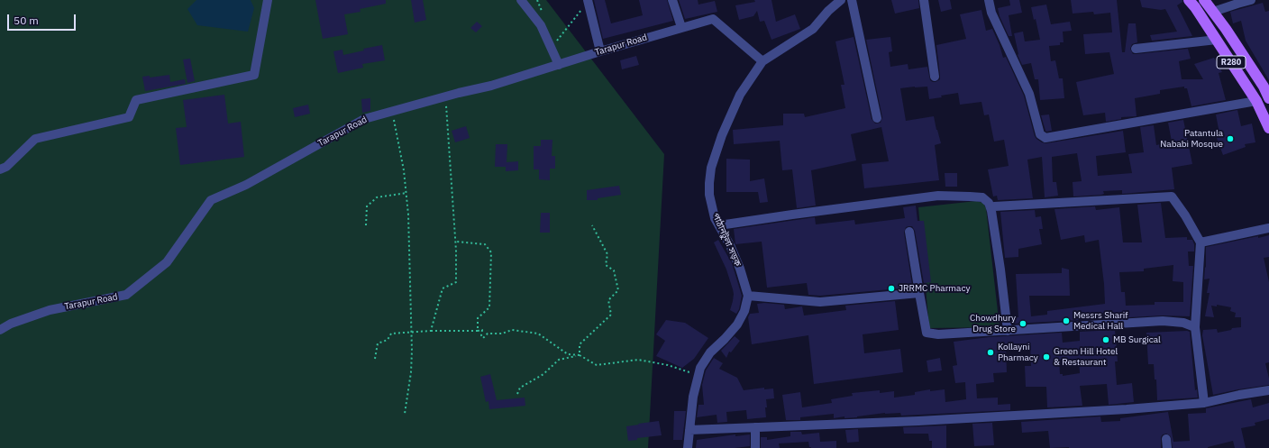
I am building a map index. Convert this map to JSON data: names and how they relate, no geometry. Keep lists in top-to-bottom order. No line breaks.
{"streets":{"main road":["R280"],"street":["Tarapur Road","পাঠানটুলা সড়ক"]},"crossings":[["Tarapur Road","পাঠানটুলা সড়ক"]],"places":["Patantula Nababi Mosque","JRRMC Pharmacy","Messrs Sharif Medical Hall","Chowdhury Drug Store","MB Surgical","Kollayni Pharmacy","Green Hill Hotel & Restaurant"],"scale_bar":"50 m"}
